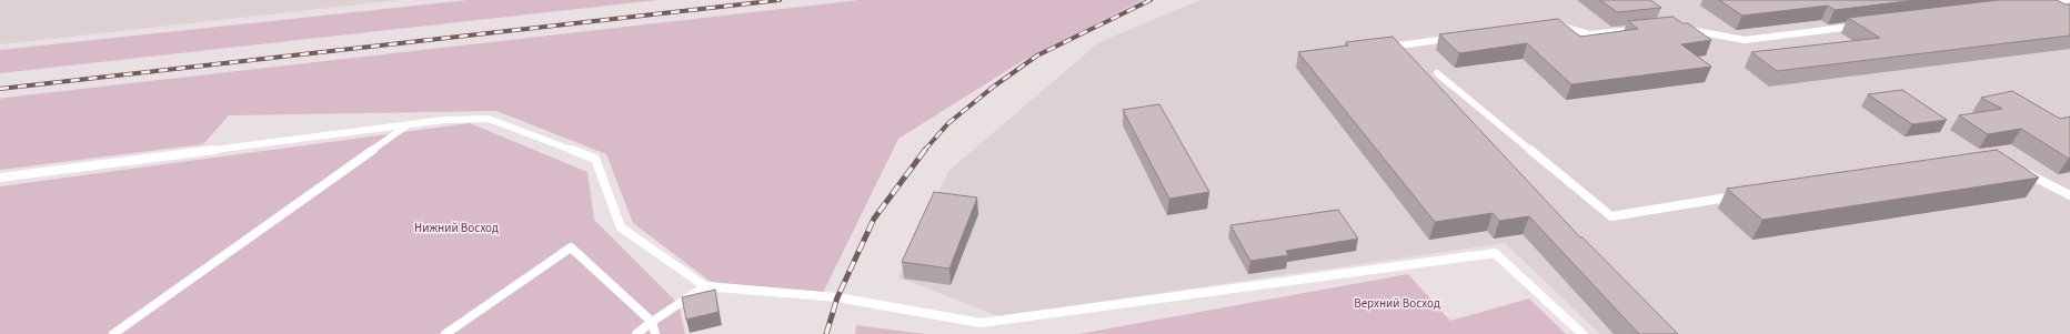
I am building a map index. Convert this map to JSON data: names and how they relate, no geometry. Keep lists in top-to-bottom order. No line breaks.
{"parks":["Нижний Восход","Верхний Восход"]}
